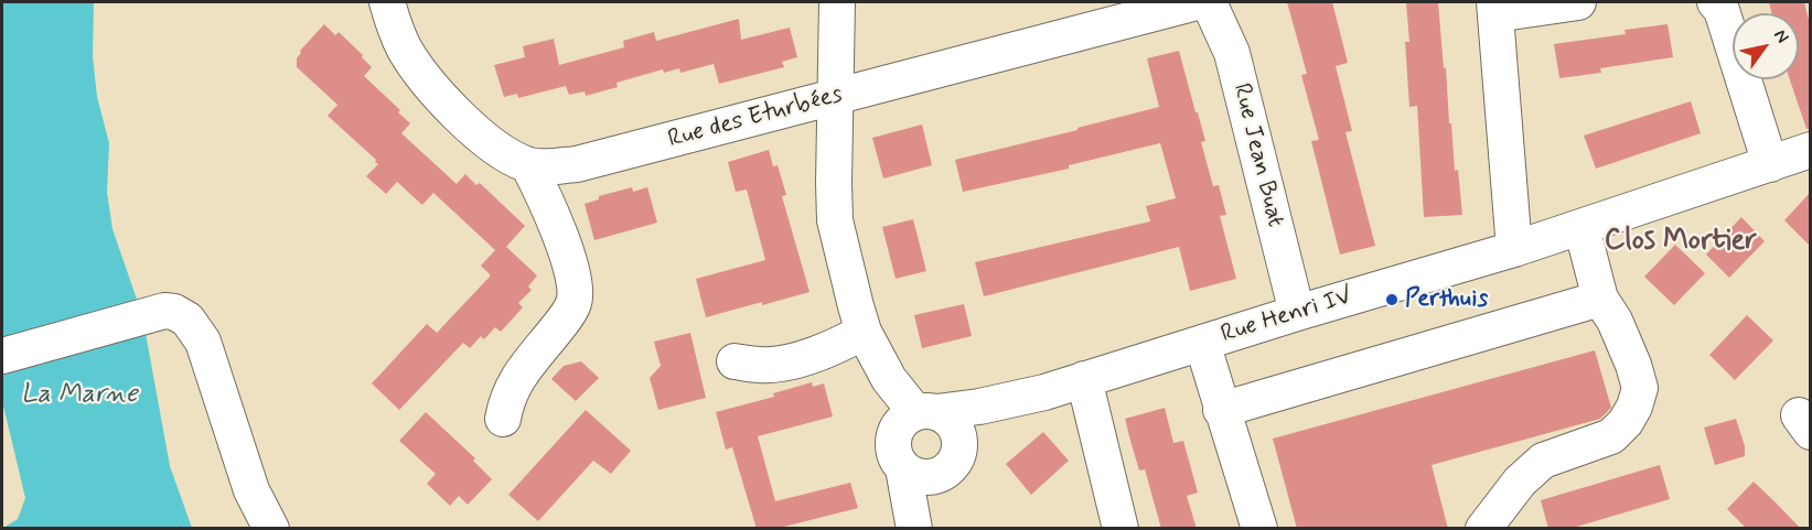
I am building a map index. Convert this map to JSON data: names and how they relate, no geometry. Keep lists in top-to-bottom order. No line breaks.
{"streets":{"street":["Rue des Eturbées","Rue Jean Buat","Rue Henri IV"]},"crossings":[["Rue Jean Buat","Rue Henri IV"]],"districts":["Clos Mortier"],"water":["La Marne"],"places":["Perthuis"],"north":"top right"}
